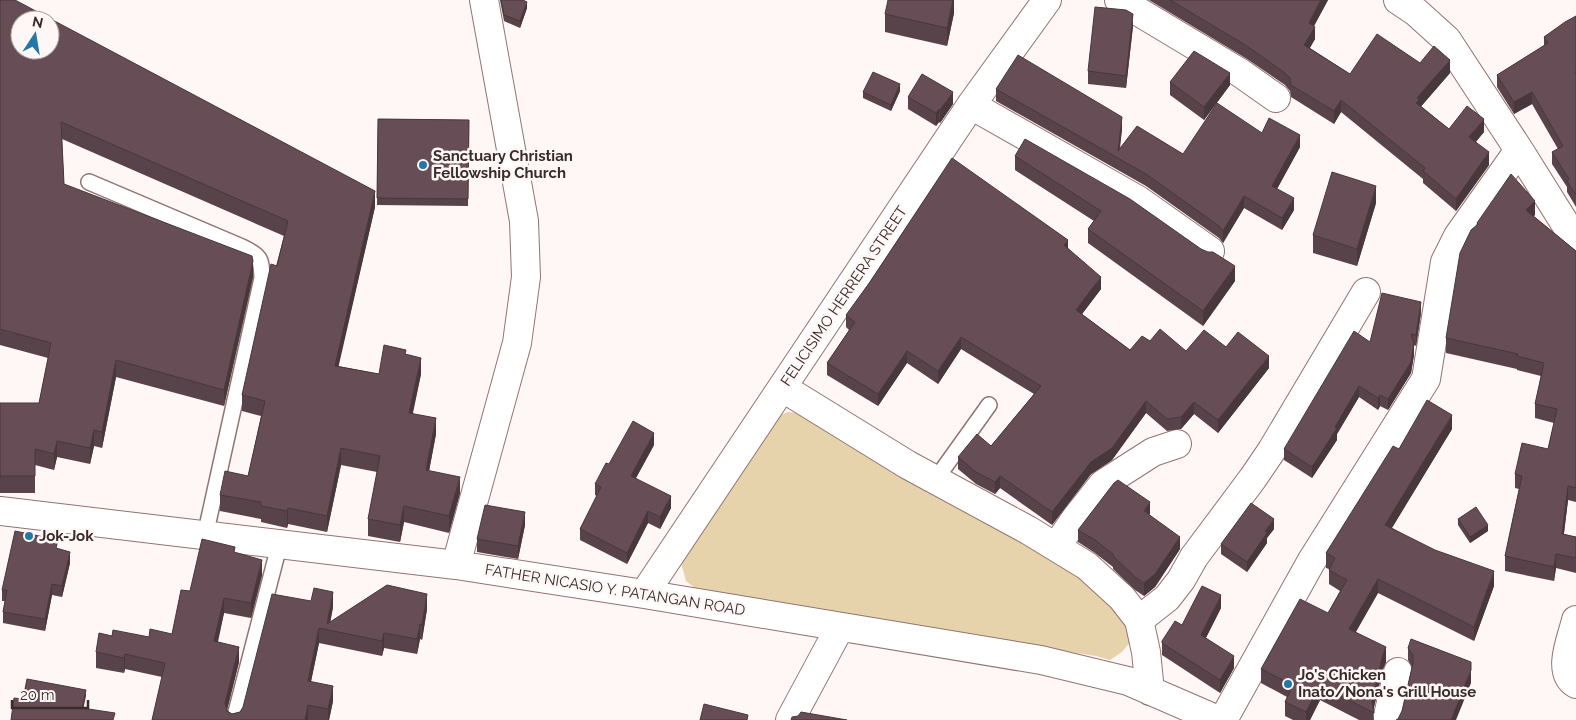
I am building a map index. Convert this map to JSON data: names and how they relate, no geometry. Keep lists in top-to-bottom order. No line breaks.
{"streets":{"street":["FELICISIMO HERRERA STREET","FATHER NICASIO Y. PATANGAN ROAD"]},"crossings":[["FELICISIMO HERRERA STREET","FATHER NICASIO Y. PATANGAN ROAD"]],"places":["Sanctuary Christian Fellowship Church","Jok-Jok","Jo's Chicken Inato/Nona's Grill House"],"scale_bar":"20 m","north":"top"}
